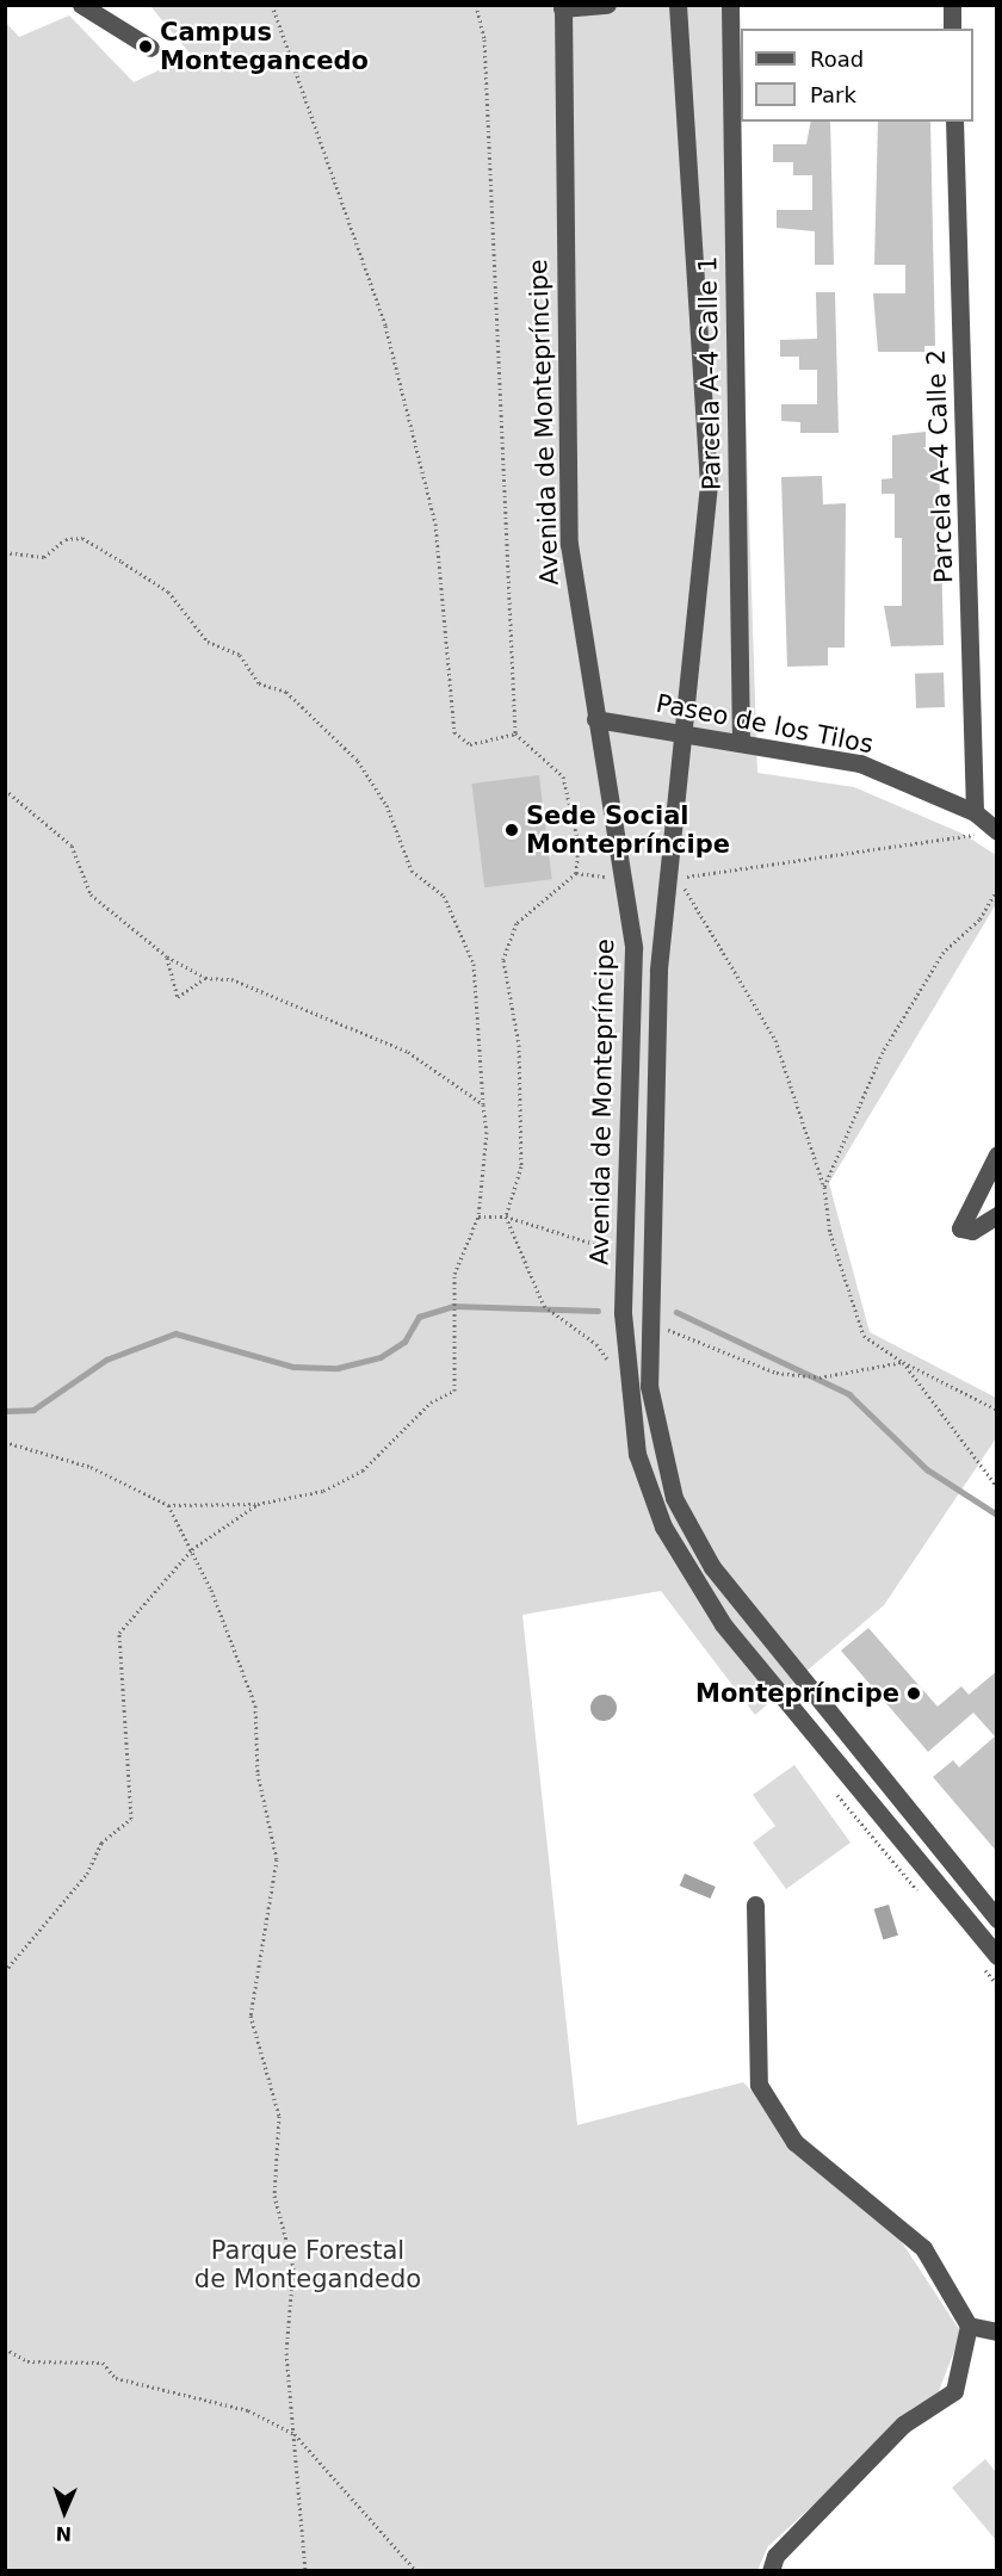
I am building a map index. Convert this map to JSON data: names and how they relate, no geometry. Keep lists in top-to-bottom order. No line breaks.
{"streets":{"street":["Parcela A-4 Calle 1","Avenida de Montepríncipe","Parcela A-4 Calle 2","Paseo de los Tilos"]},"crossings":[["Parcela A-4 Calle 1","Paseo de los Tilos"],["Avenida de Montepríncipe","Paseo de los Tilos"],["Parcela A-4 Calle 2","Paseo de los Tilos"]],"parks":["Parque Forestal de Montegandedo"],"places":["Campus Montegancedo","Sede Social Montepríncipe","Montepríncipe"],"legend":["Road","Park"],"north":"bottom"}
